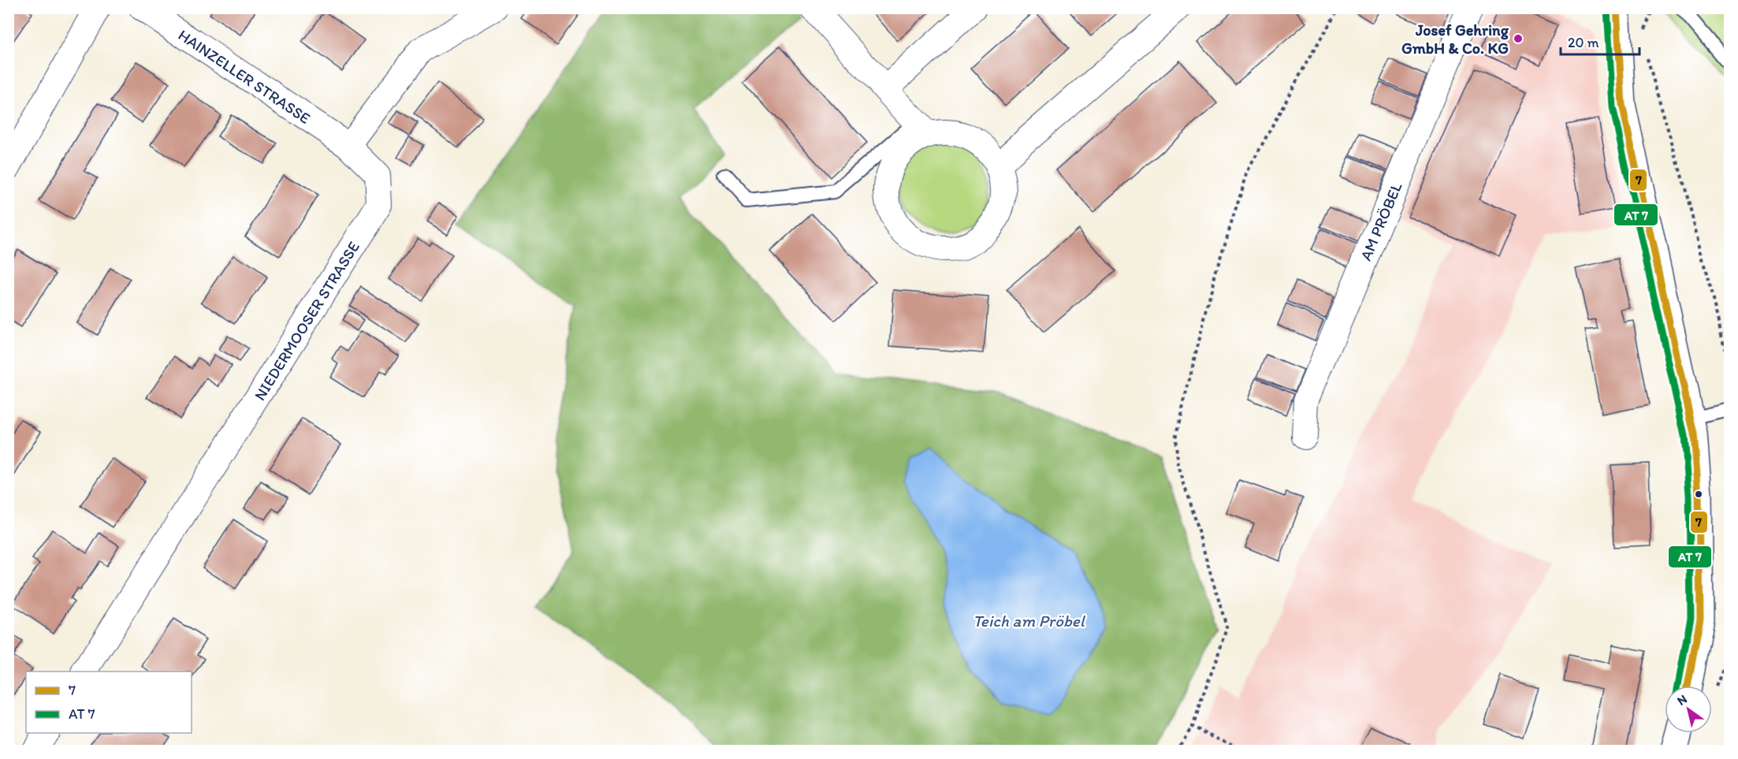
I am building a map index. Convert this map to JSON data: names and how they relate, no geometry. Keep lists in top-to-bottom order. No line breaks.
{"streets":{"street":["HAINZELLER STRASSE","AM PRÖBEL","NIEDERMOOSER STRASSE"]},"crossings":[["HAINZELLER STRASSE","NIEDERMOOSER STRASSE"]],"water":["Teich am Pröbel"],"places":["Josef Gehring GmbH & Co. KG"],"lines":["transit line 7"],"legend":["7","AT 7"],"scale_bar":"20 m","north":"top left"}
